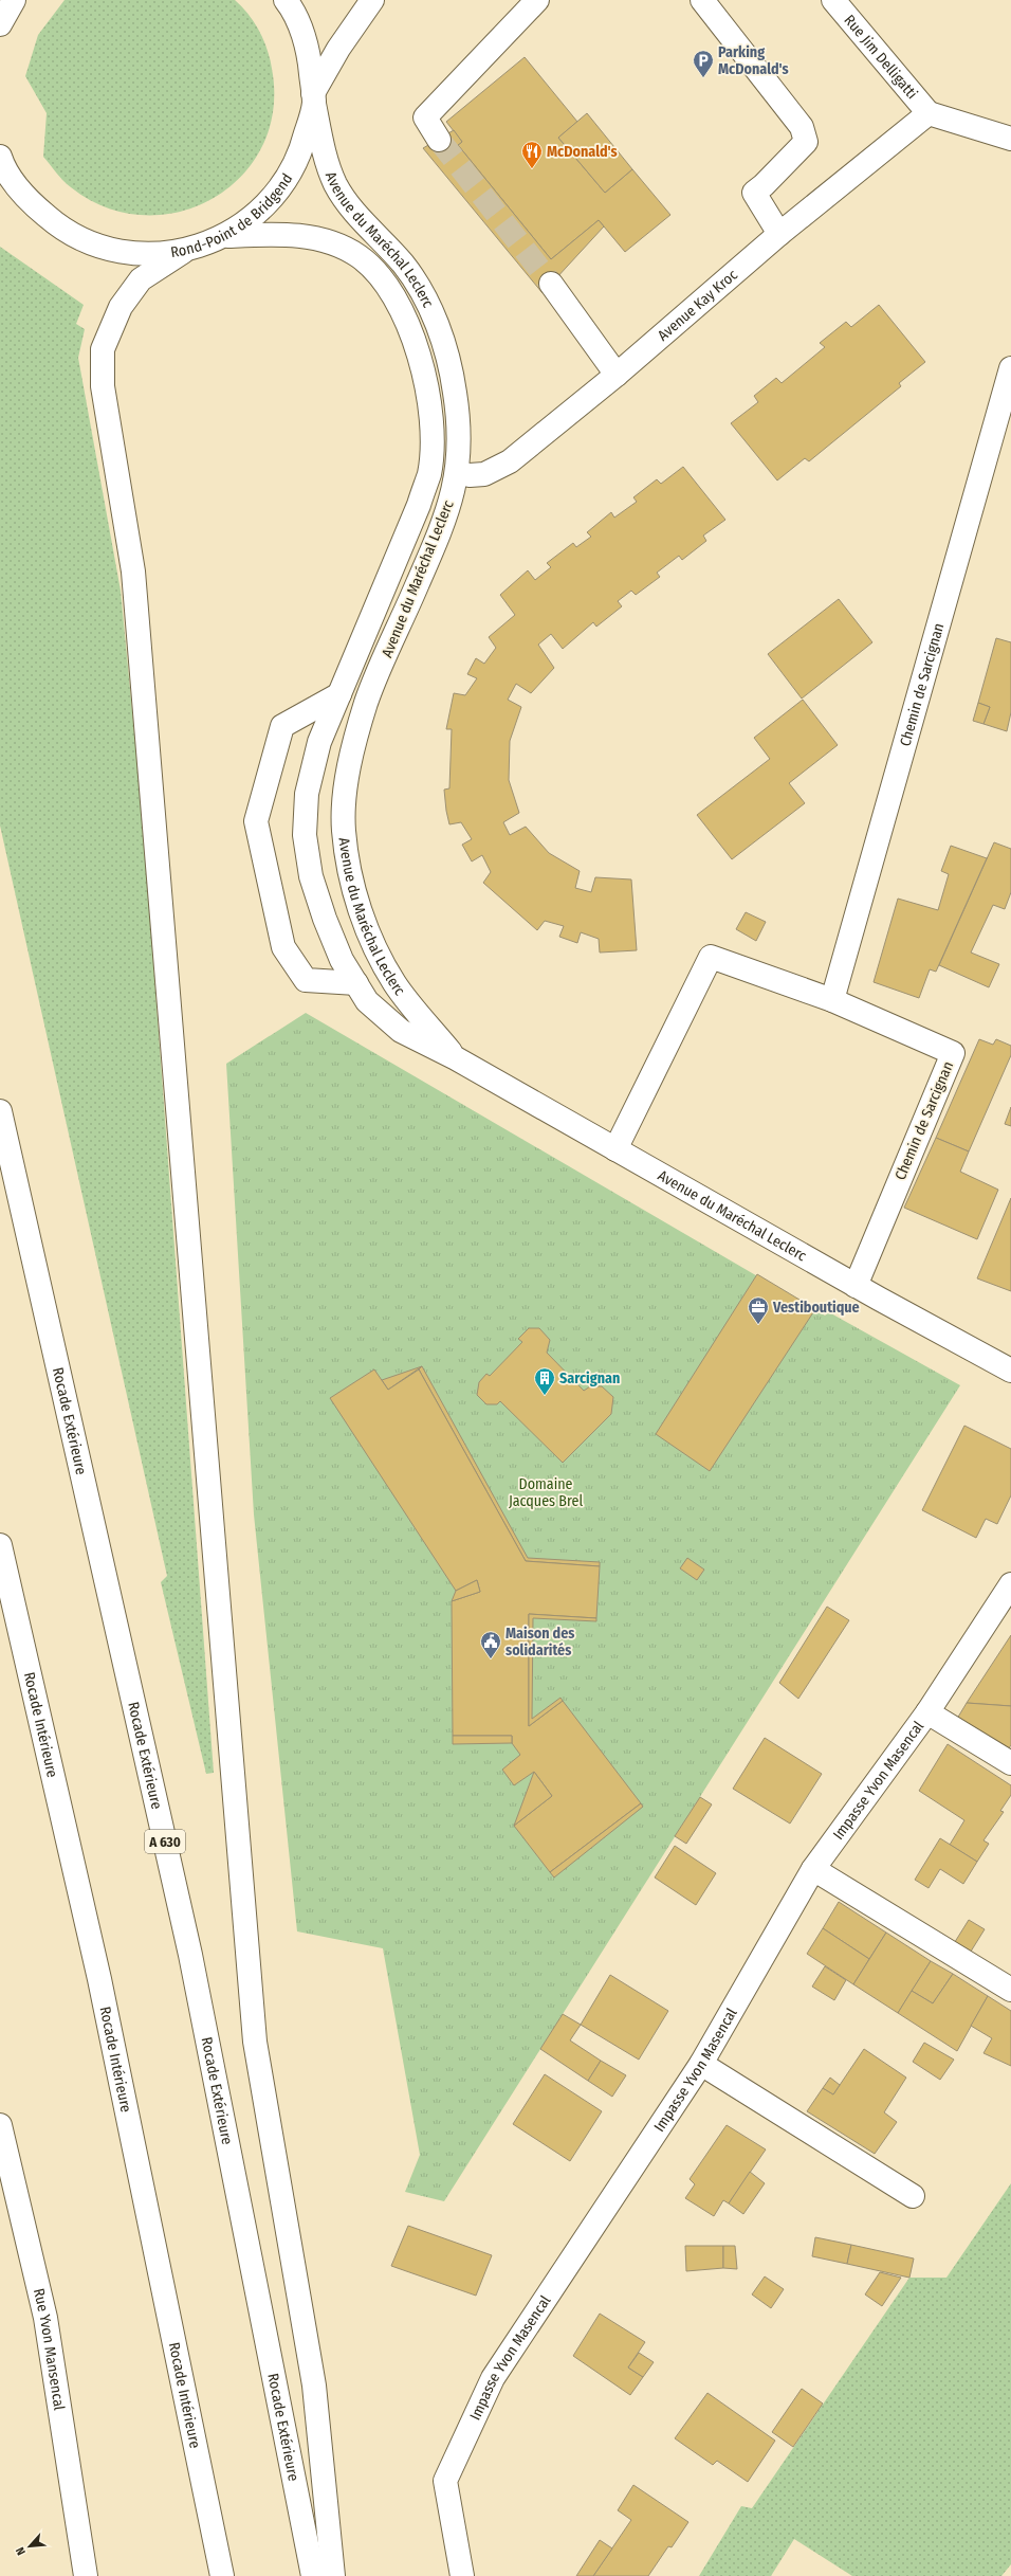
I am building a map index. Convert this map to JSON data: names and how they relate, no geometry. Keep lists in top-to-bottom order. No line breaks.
{"streets":{"main road":["Rue Jim Delligatti","Rond-Point de Bridgend","Avenue du Maréchal Leclerc","Avenue Kay Kroc","Chemin de Sarcignan","Rocade Extérieure","Rocade Intérieure","Impasse Yvon Masencal","A 630","Rue Yvon Mansencal"]},"crossings":[["Rue Jim Delligatti","Avenue Kay Kroc"],["Rond-Point de Bridgend","Avenue du Maréchal Leclerc"],["Avenue du Maréchal Leclerc","Avenue Kay Kroc"],["Avenue du Maréchal Leclerc","Chemin de Sarcignan"]],"parks":["Domaine Jacques Brel"],"places":{"parking":["Parking McDonald's"],"restaurant":["McDonald's"],"office":["Vestiboutique"],"building":["Sarcignan"],"public building":["Maison des solidarités"]},"north":"bottom left"}
